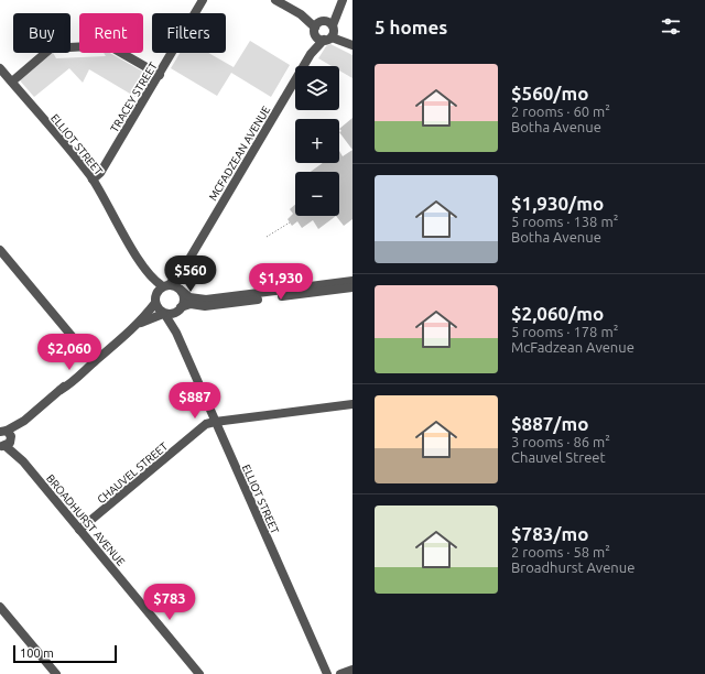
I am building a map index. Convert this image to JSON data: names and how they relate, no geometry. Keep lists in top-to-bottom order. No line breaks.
{"streets":{"street":["TRACEY STREET","ELLIOT STREET","MCFADZEAN AVENUE","CHAUVEL STREET","BROADHURST AVENUE"]},"crossings":[["TRACEY STREET","ELLIOT STREET"],["ELLIOT STREET","MCFADZEAN AVENUE"],["ELLIOT STREET","CHAUVEL STREET"],["CHAUVEL STREET","BROADHURST AVENUE"]],"scale_bar":"100 m","page":{"heading":"5 homes","chip":["Buy","Rent","Filters"],"list":[{"name":"$560/mo","note":"2 rooms · 60 m² · Botha Avenue"},{"name":"$1,930/mo","note":"5 rooms · 138 m² · Botha Avenue"},{"name":"$2,060/mo","note":"5 rooms · 178 m² · McFadzean Avenue"},{"name":"$887/mo","note":"3 rooms · 86 m² · Chauvel Street"},{"name":"$783/mo","note":"2 rooms · 58 m² · Broadhurst Avenue"}],"map_buttons":["+","−"],"price":["$560","$1,930","$2,060","$887","$783"],"scale":"100 m"}}
